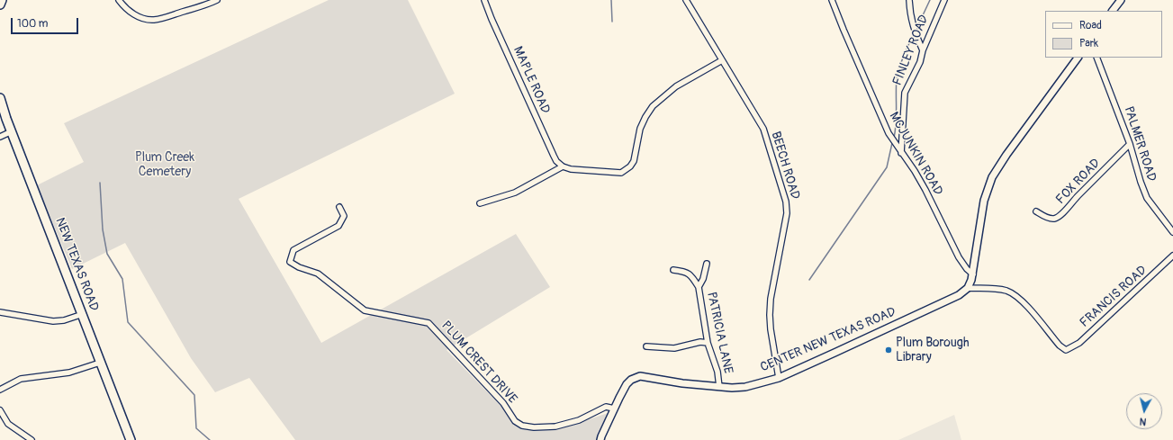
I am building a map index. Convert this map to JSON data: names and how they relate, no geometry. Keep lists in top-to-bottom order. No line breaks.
{"streets":{"main road":["NEW TEXAS ROAD"],"street":["FINLEY ROAD","MAPLE ROAD","PALMER ROAD","MCJUNKIN ROAD","BEECH ROAD","FOX ROAD","FRANCIS ROAD","PATRICIA LANE","CENTER NEW TEXAS ROAD","PLUM CREST DRIVE"]},"crossings":[["FINLEY ROAD","MCJUNKIN ROAD"],["PALMER ROAD","FOX ROAD"],["BEECH ROAD","CENTER NEW TEXAS ROAD"],["FRANCIS ROAD","CENTER NEW TEXAS ROAD"],["PATRICIA LANE","CENTER NEW TEXAS ROAD"],["CENTER NEW TEXAS ROAD","PLUM CREST DRIVE"]],"parks":["Plum Creek Cemetery"],"places":["Plum Borough Library"],"legend":["Road","Park"],"scale_bar":"100 m","north":"bottom"}
